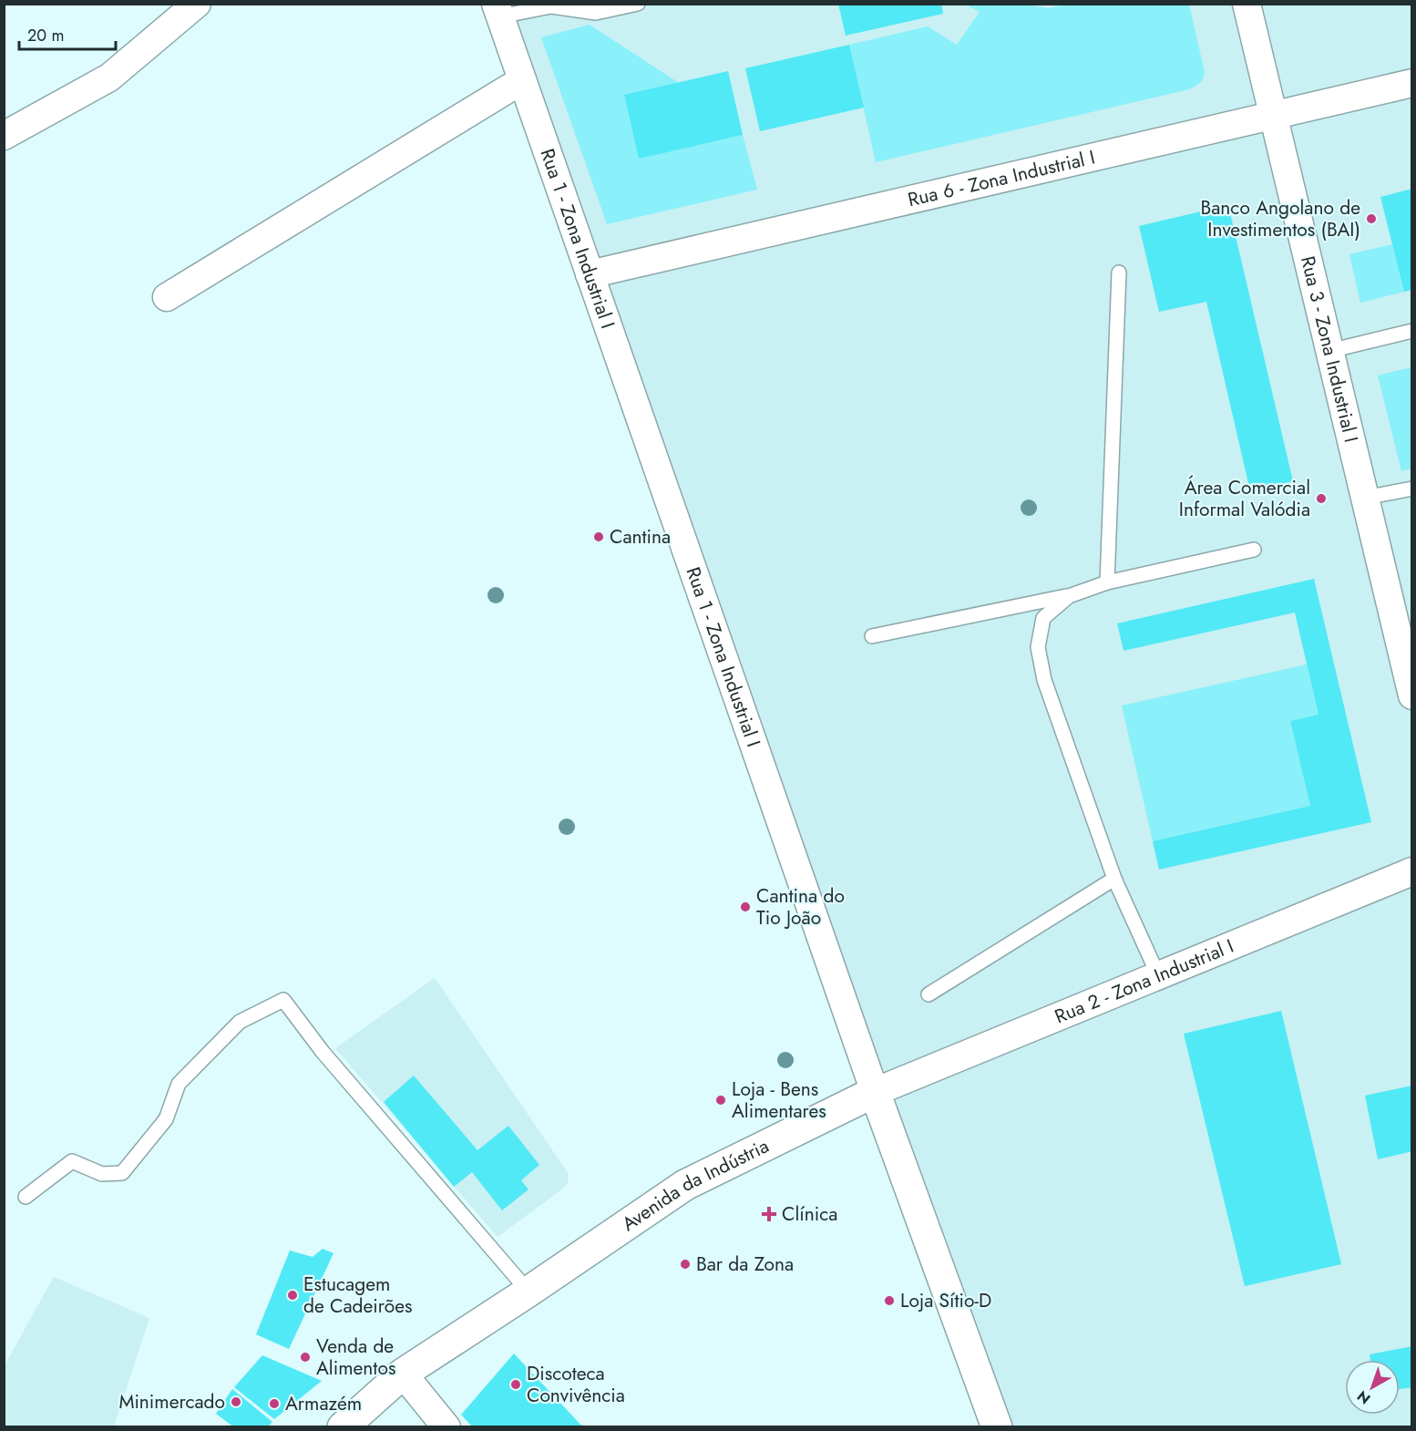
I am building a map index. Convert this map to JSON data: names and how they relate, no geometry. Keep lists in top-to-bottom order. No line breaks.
{"streets":{"street":["Rua 6 - Zona Industrial I","Rua 1 - Zona Industrial I","Rua 3 - Zona Industrial I","Rua 2 - Zona Industrial I","Avenida da Indústria"]},"crossings":[["Rua 6 - Zona Industrial I","Rua 1 - Zona Industrial I"],["Rua 6 - Zona Industrial I","Rua 3 - Zona Industrial I"],["Rua 1 - Zona Industrial I","Rua 2 - Zona Industrial I"],["Rua 1 - Zona Industrial I","Avenida da Indústria"],["Rua 2 - Zona Industrial I","Avenida da Indústria"]],"places":{"other":["Banco Angolano de Investimentos (BAI)","Área Comercial Informal Valódia","Cantina","Cantina do Tio João","Loja - Bens Alimentares","Bar da Zona","Estucagem de Cadeirões","Loja Sítio-D","Venda de Alimentos","Discoteca Convivência","Minimercado","Armazém"],"health":["Clínica"]},"scale_bar":"20 m","north":"bottom left"}
